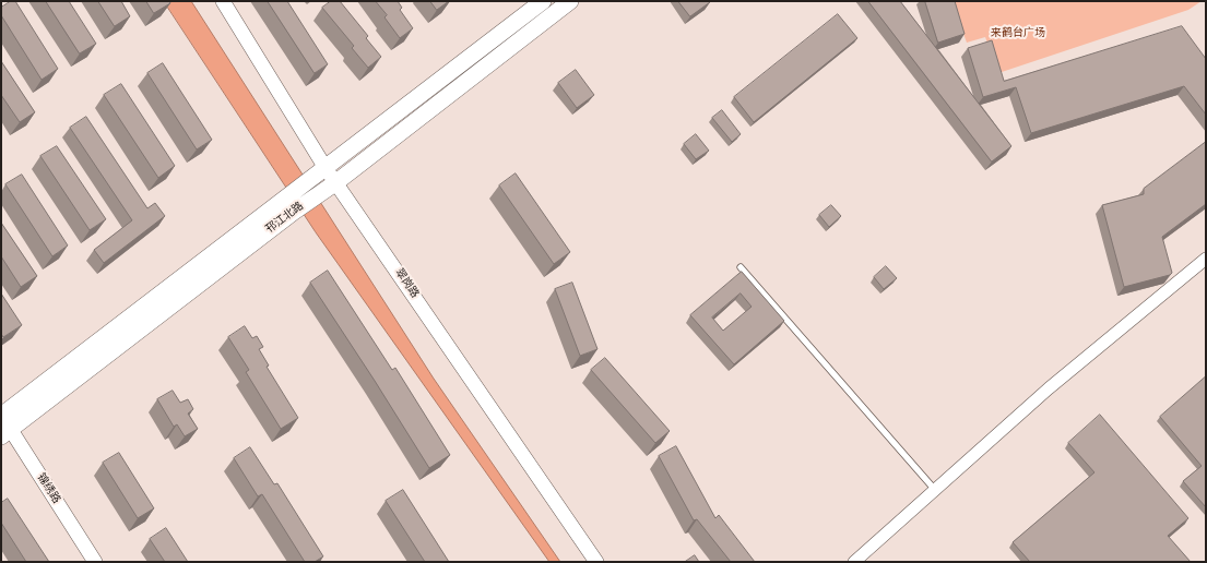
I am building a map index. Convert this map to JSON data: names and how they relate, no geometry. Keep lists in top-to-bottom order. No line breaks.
{"streets":{"main road":["邗江北路"],"street":["翠岗路","锦绣路"]},"crossings":[["邗江北路","翠岗路"],["邗江北路","锦绣路"]],"parks":["来鹤台广场"]}
